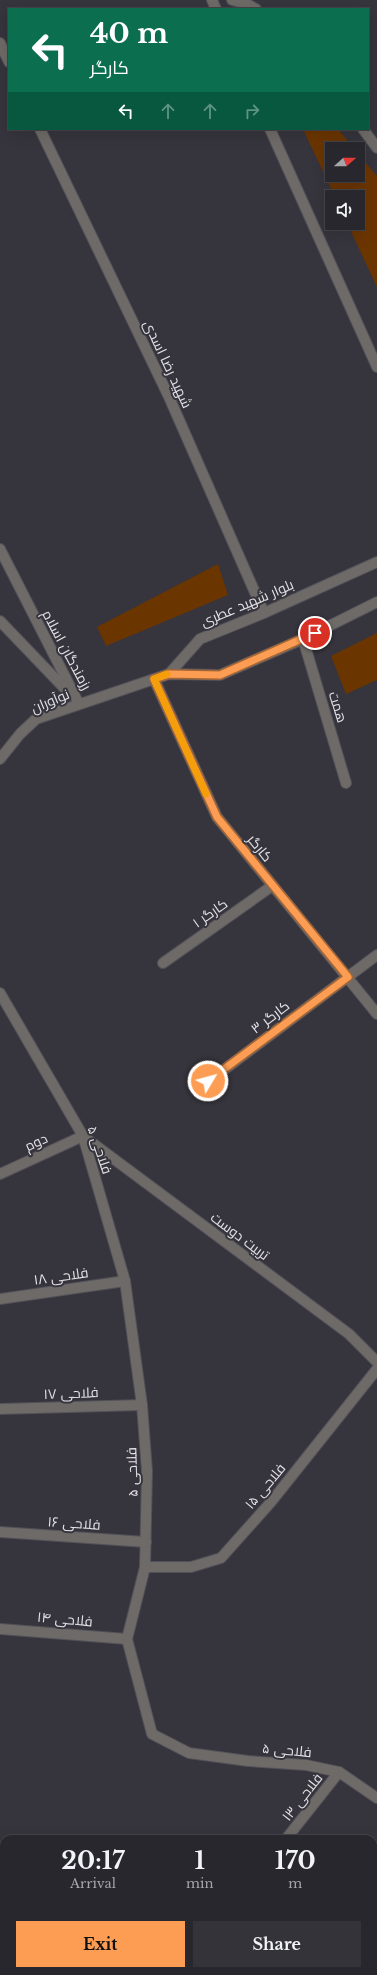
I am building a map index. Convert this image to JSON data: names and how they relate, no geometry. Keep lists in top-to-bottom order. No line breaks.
{"streets":{"street":["شهید رضا اسدی","بلوار شهید عطری","رزمندگان اسلام","نوآوران","همت","کارگر","کارگر ۱","کارگر ۳","دوم","فلاحی ۵","تربیت دوست","فلاحی ۱۸","فلاحی ۱۷","فلاحی ۱۵","فلاحی ۱۶","فلاحی ۱۴","فلاحی ۱۳"]},"crossings":[["شهید رضا اسدی","بلوار شهید عطری"],["بلوار شهید عطری","نوآوران"],["رزمندگان اسلام","نوآوران"],["نوآوران","کارگر"],["کارگر","کارگر ۱"],["کارگر","کارگر ۳"],["دوم","فلاحی ۵"],["دوم","تربیت دوست"],["فلاحی ۵","تربیت دوست"],["فلاحی ۵","فلاحی ۱۸"],["فلاحی ۵","فلاحی ۱۷"],["فلاحی ۵","فلاحی ۱۵"],["فلاحی ۵","فلاحی ۱۶"],["فلاحی ۵","فلاحی ۱۴"],["فلاحی ۵","فلاحی ۱۳"]],"north":"right","page":{"turn":["40 m","کارگر"],"eta":["20:17","Arrival","1","min","170","m"],"buttons":["Exit","Share"]}}
